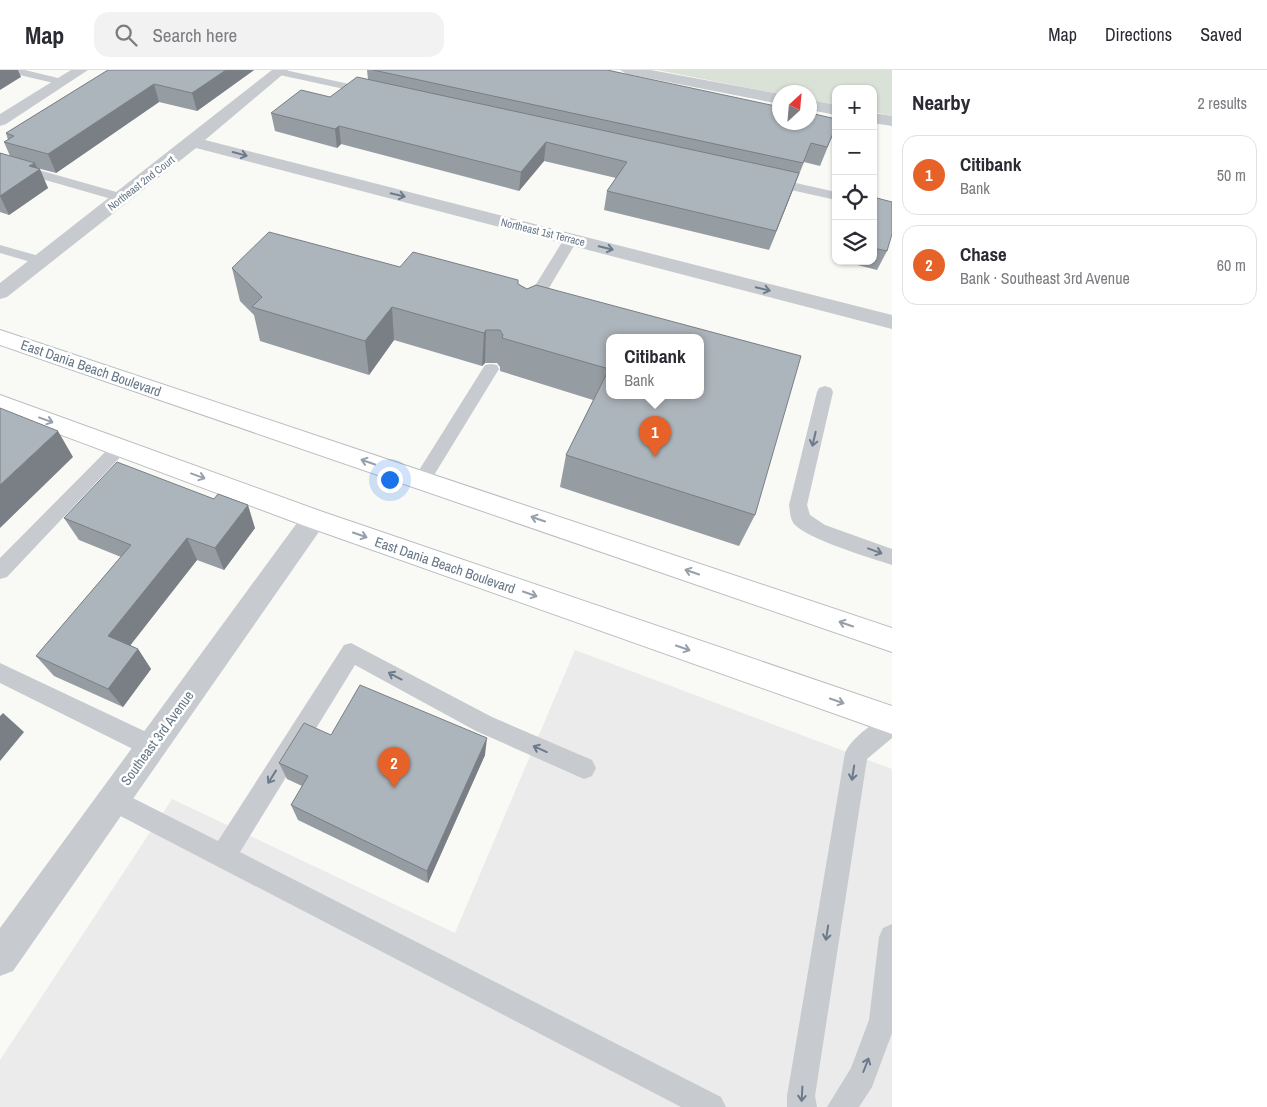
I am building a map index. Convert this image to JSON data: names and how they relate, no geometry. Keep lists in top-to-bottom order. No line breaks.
{"streets":{"main road":["East Dania Beach Boulevard"],"street":["Northeast 2nd Court","Northeast 1st Terrace","Southeast 3rd Avenue"]},"crossings":[["Northeast 2nd Court","Northeast 1st Terrace"],["East Dania Beach Boulevard","Southeast 3rd Avenue"]],"one_way":["Northeast 1st Terrace"],"north":"top right","page":{"header":"Map","search":"Search here","nav":["Map","Directions","Saved"],"heading":["Nearby","2 results"],"map_buttons":["+","−"],"list":[{"mark":"1","name":"Citibank","note":"Bank","value":"50 m"},{"mark":"2","name":"Chase","note":"Bank · Southeast 3rd Avenue","value":"60 m"}],"popup":["Citibank","Bank"],"pins":["1","2"]}}
